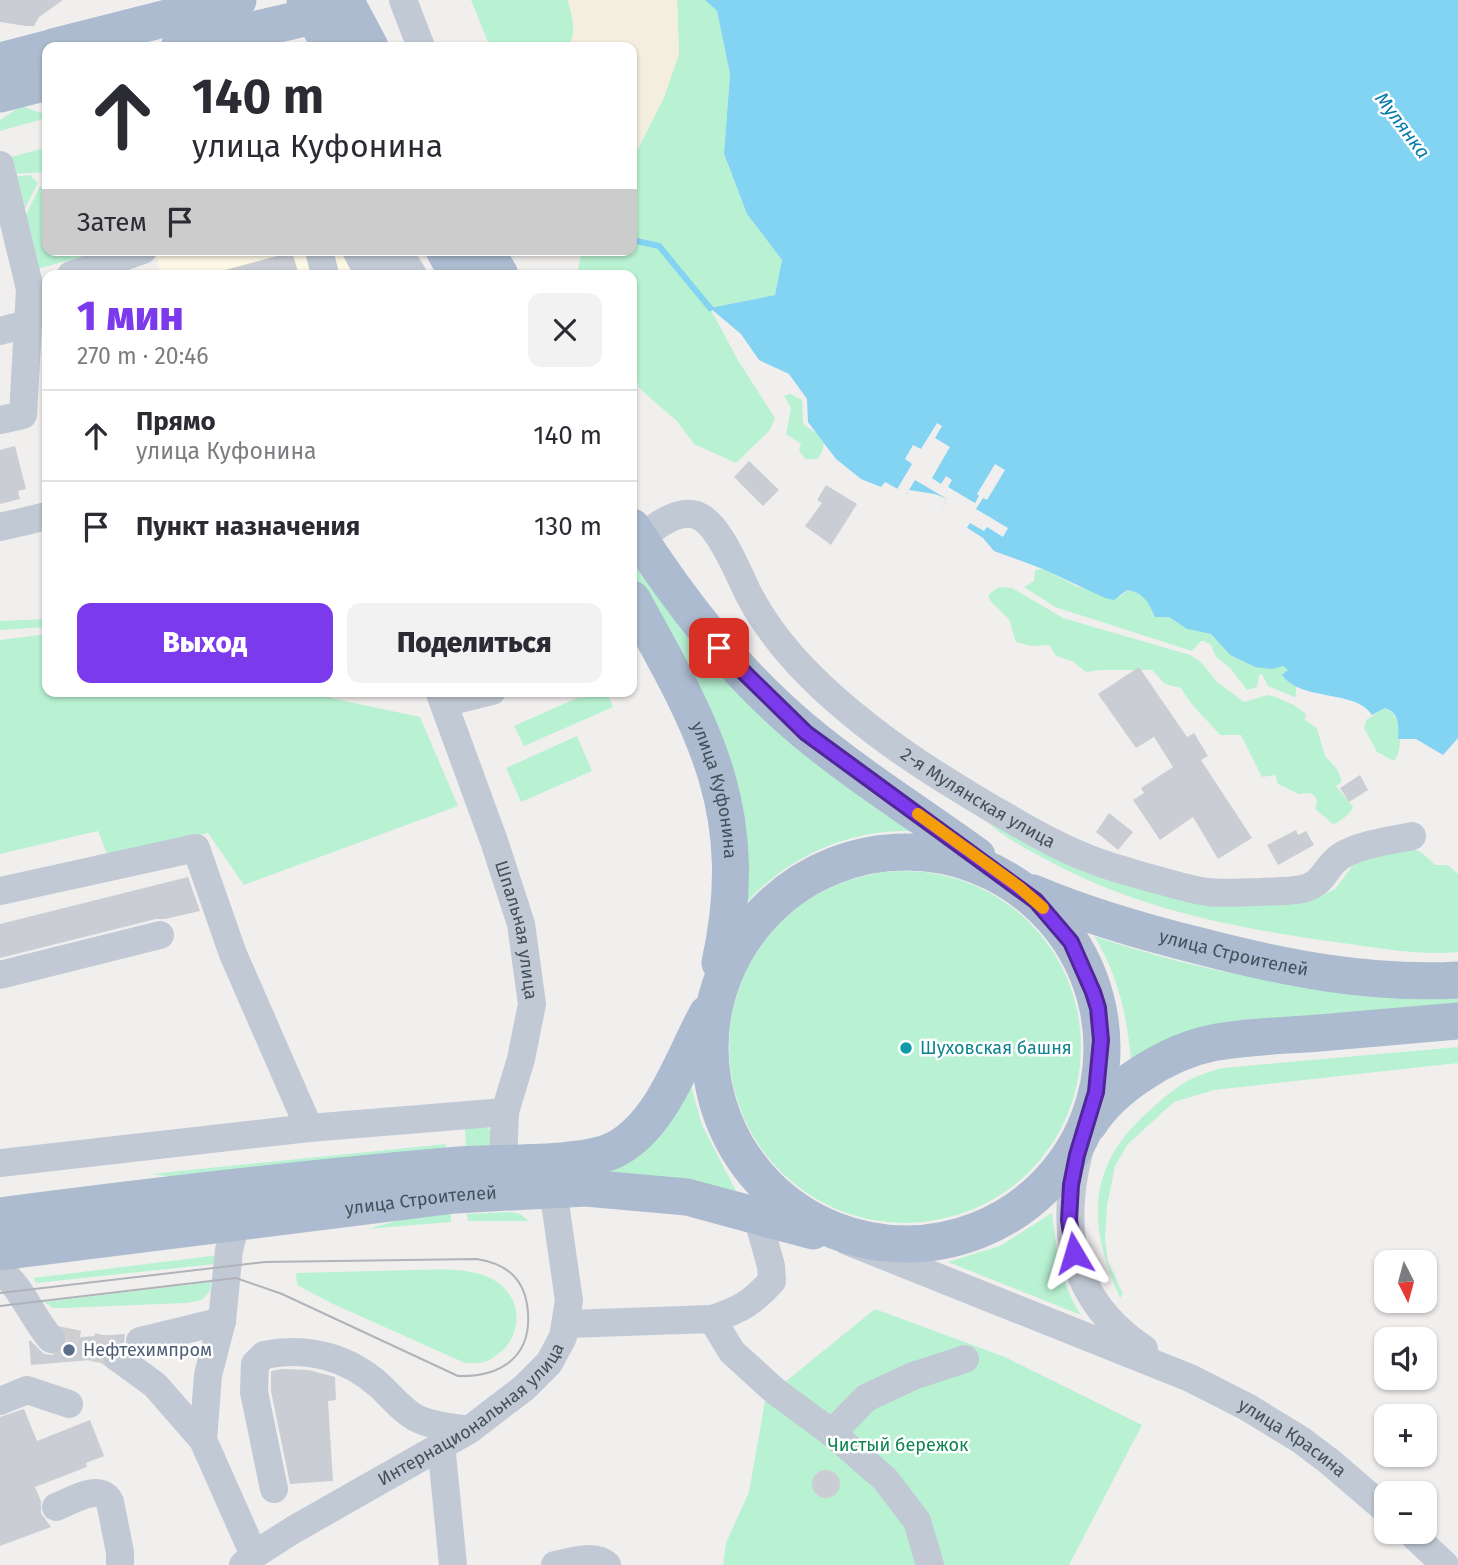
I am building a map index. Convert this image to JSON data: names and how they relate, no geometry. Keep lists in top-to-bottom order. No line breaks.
{"streets":{"main road":["улица Куфонина","улица Строителей"],"street":["2-я Мулянская улица","Шпальная улица","Интернациональная улица","улица Красина"]},"crossings":[["улица Куфонина","улица Строителей"],["Шпальная улица","улица Строителей"],["улица Строителей","Интернациональная улица"]],"water":["Мулянка"],"parks":["Чистый бережок"],"places":["Шуховская башня","Нефтехимпром"],"north":"bottom","page":{"turn":["140 m","улица Куфонина"],"then":"Затем","heading":["1 мин","270 m · 20:46"],"list":[{"name":"Прямо","note":"улица Куфонина","value":"140 m"},{"name":"Пункт назначения","value":"130 m"}],"buttons":["Выход","Поделиться"],"map_buttons":["+","−"]}}
